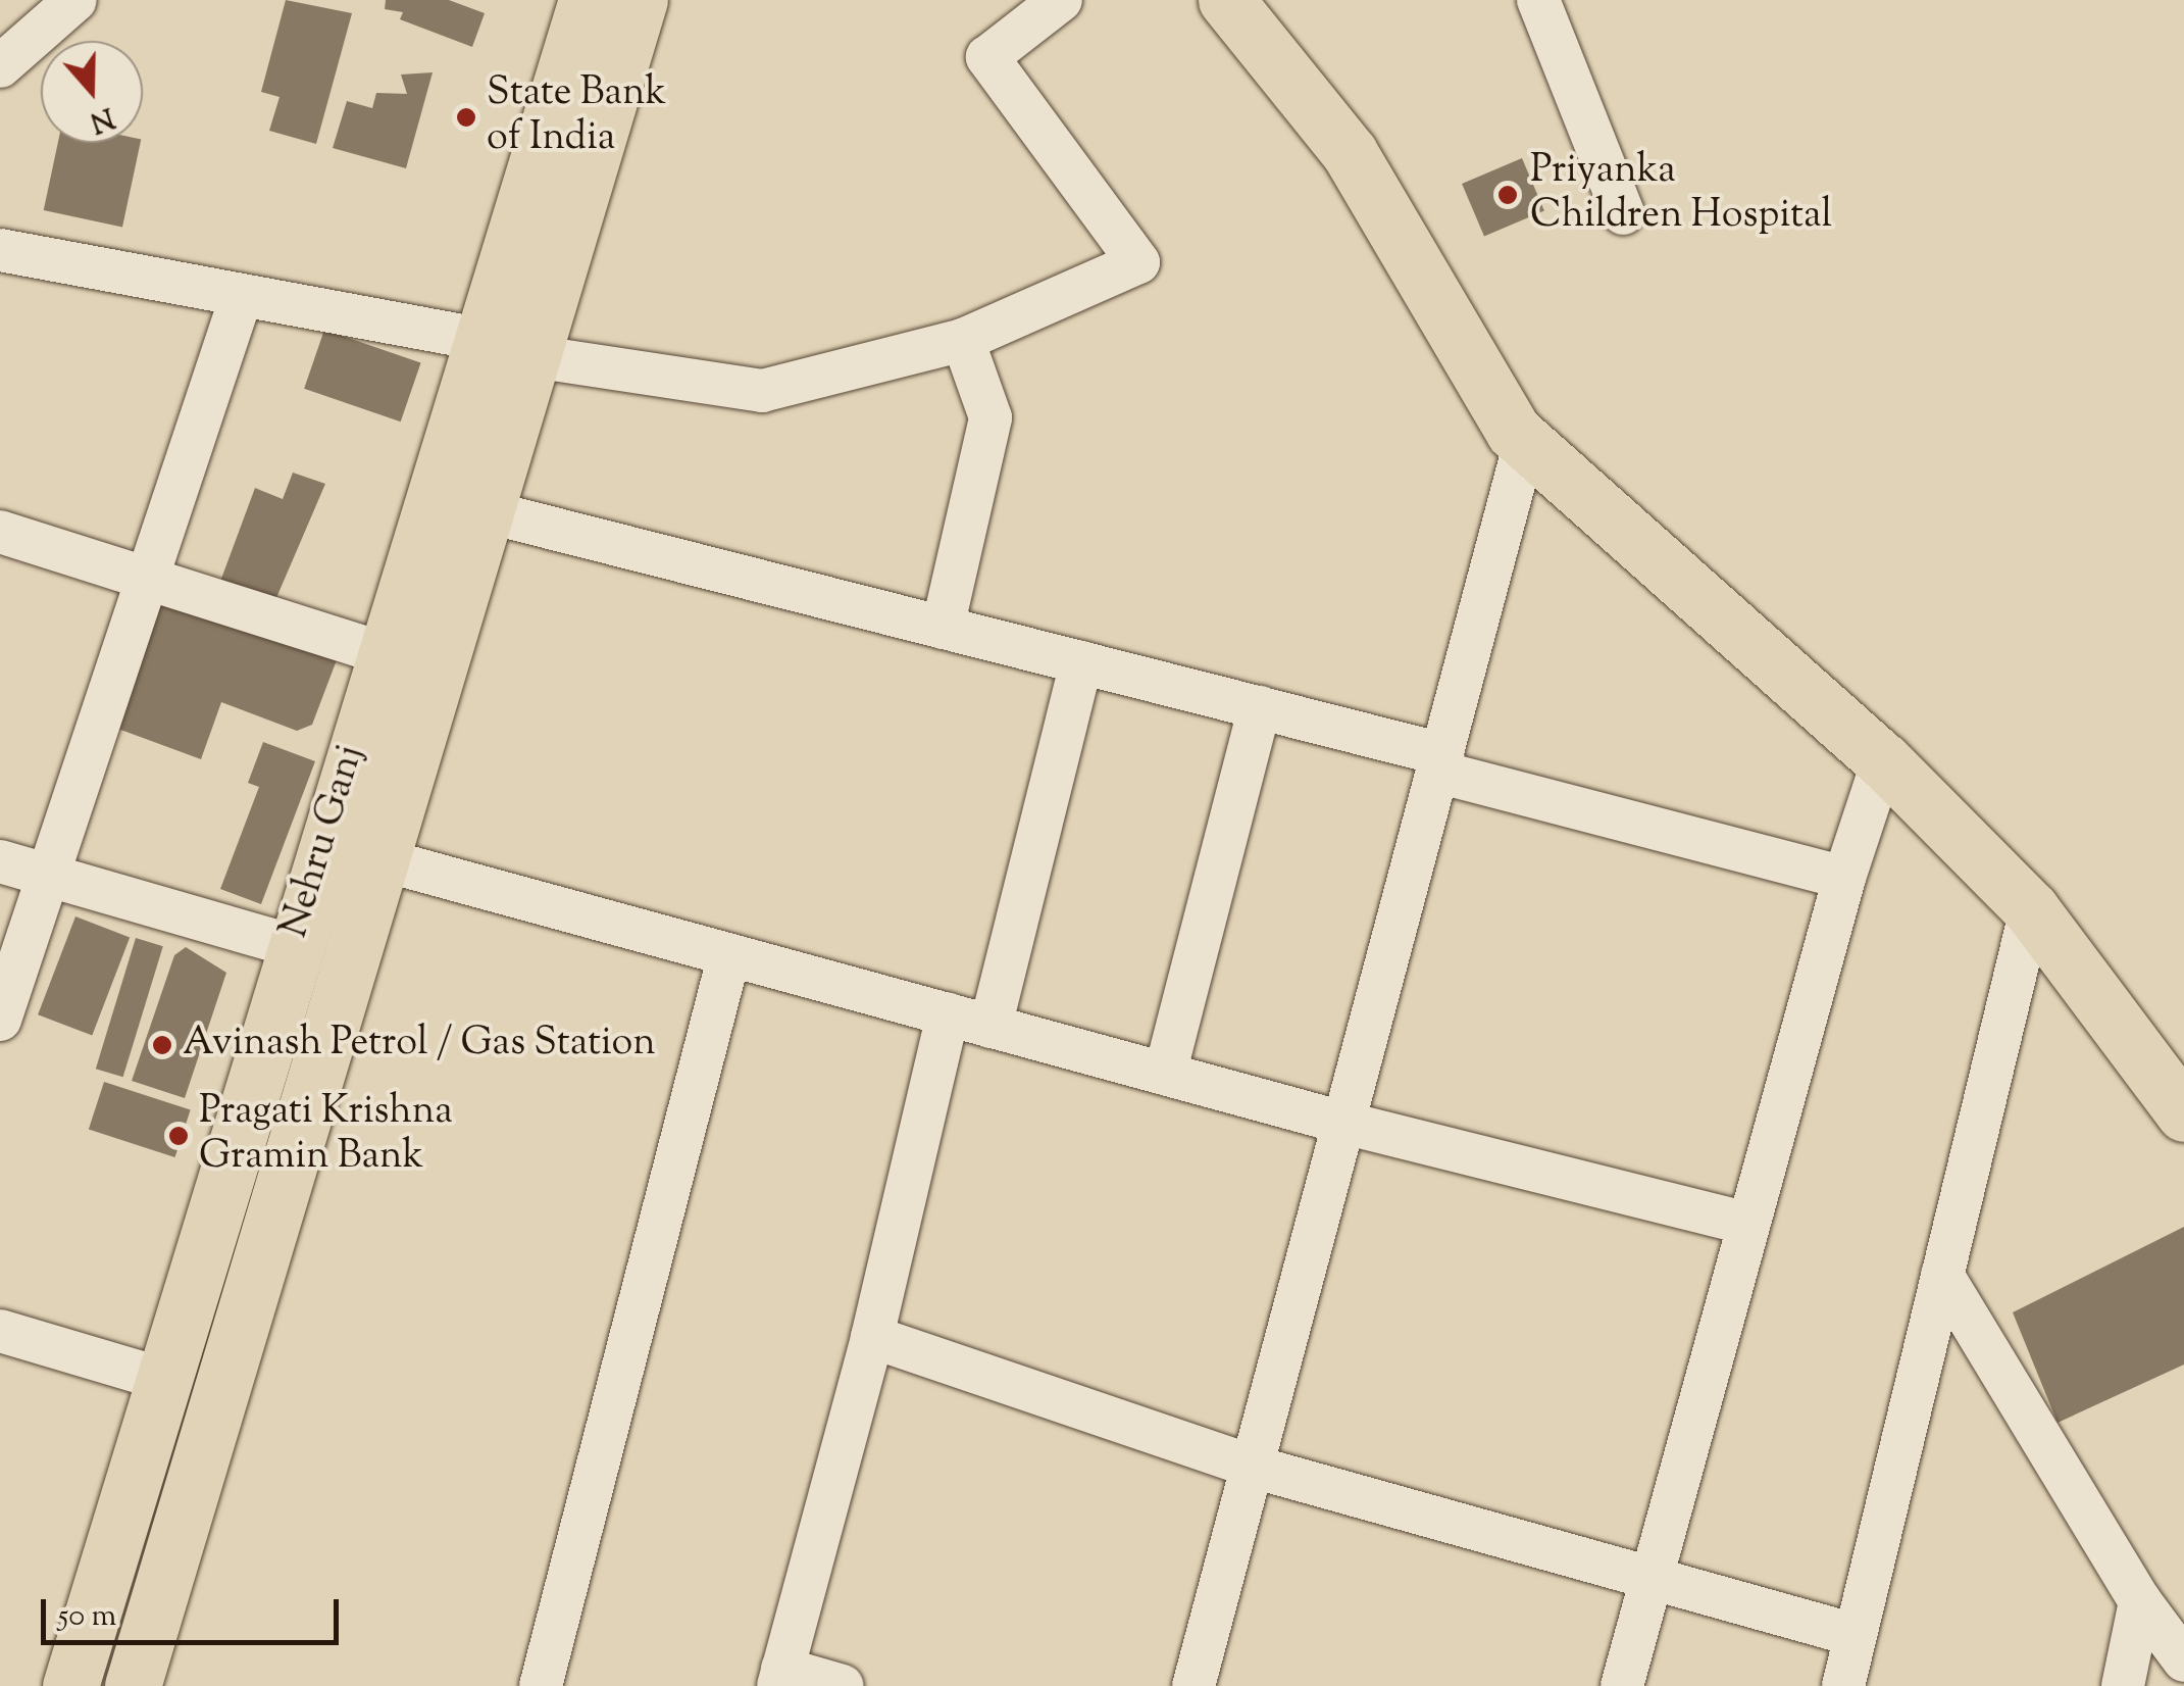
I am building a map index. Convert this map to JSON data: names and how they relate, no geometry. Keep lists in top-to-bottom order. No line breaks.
{"streets":{"main road":["Nehru Ganj"]},"places":["State Bank of India","Priyanka Children Hospital","Avinash Petrol / Gas Station","Pragati Krishna Gramin Bank"],"scale_bar":"50 m","north":"bottom"}
